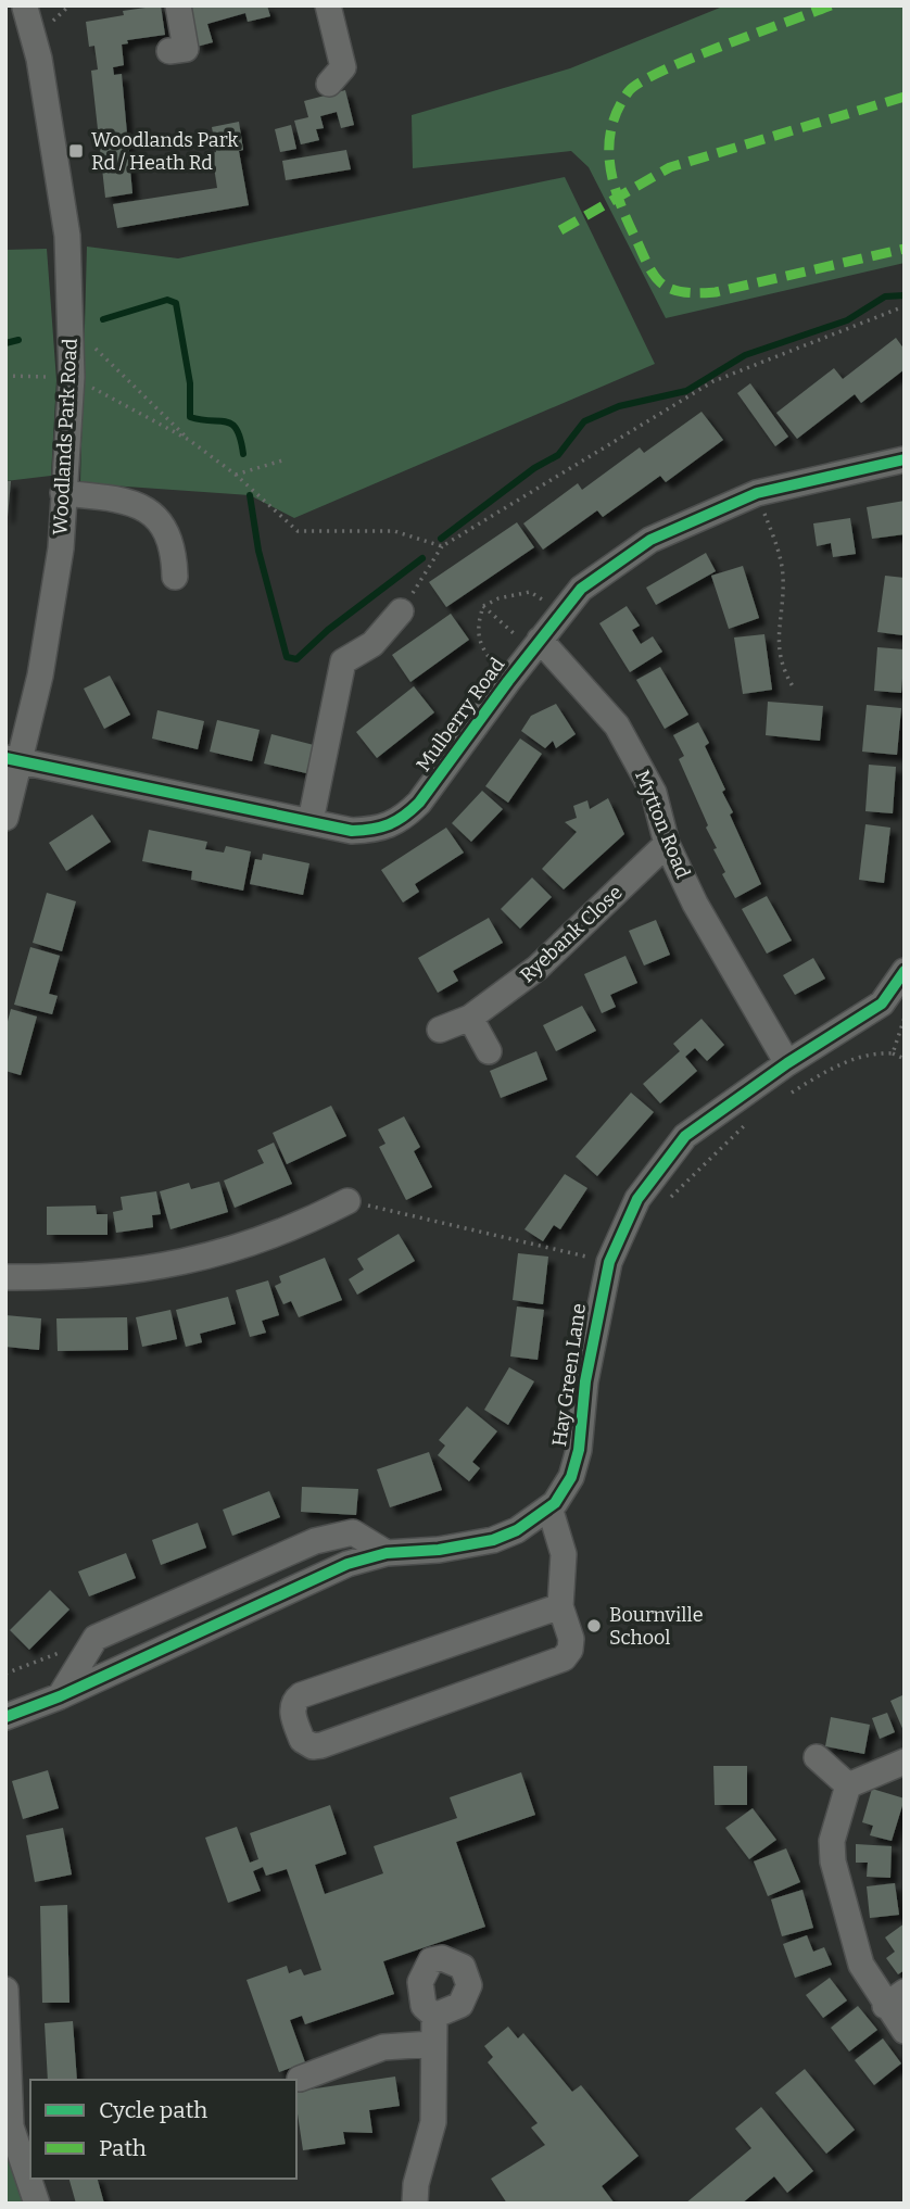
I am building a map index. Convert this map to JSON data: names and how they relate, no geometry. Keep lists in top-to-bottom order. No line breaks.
{"streets":{"street":["Woodlands Park Road","Mulberry Road","Mytton Road","Ryebank Close","Hay Green Lane"]},"crossings":[["Woodlands Park Road","Mulberry Road"],["Mulberry Road","Mytton Road"],["Mytton Road","Ryebank Close"],["Mytton Road","Hay Green Lane"]],"places":{"transit":["Woodlands Park Rd / Heath Rd"],"other":["Bournville School"]},"legend":["Cycle path","Path"]}
